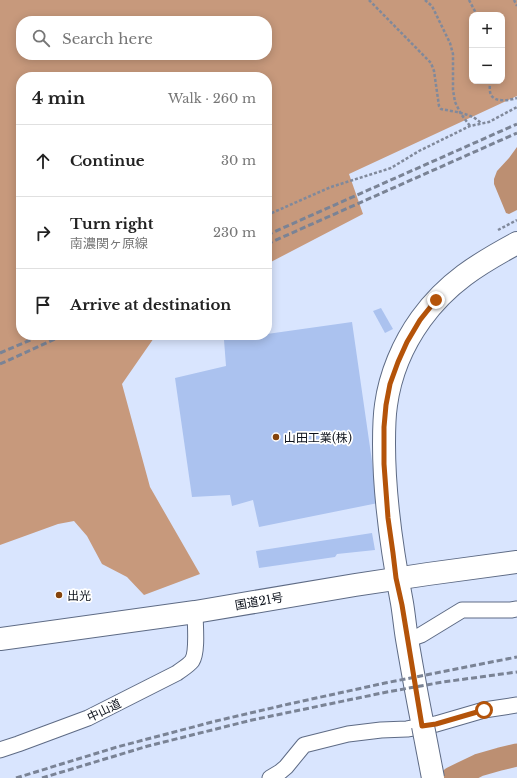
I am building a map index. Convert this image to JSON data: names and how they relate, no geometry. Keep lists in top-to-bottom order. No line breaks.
{"streets":{"main road":["国道21号"],"street":["中山道"]},"crossings":[["国道21号","中山道"]],"places":["山田工業(株)","出光"],"page":{"map_buttons":["+","−"],"search":"Search here","heading":["4 min","Walk · 260 m"],"list":[["Continue","30 m"],["Turn right","南濃関ヶ原線","230 m"],"Arrive at destination"]}}
